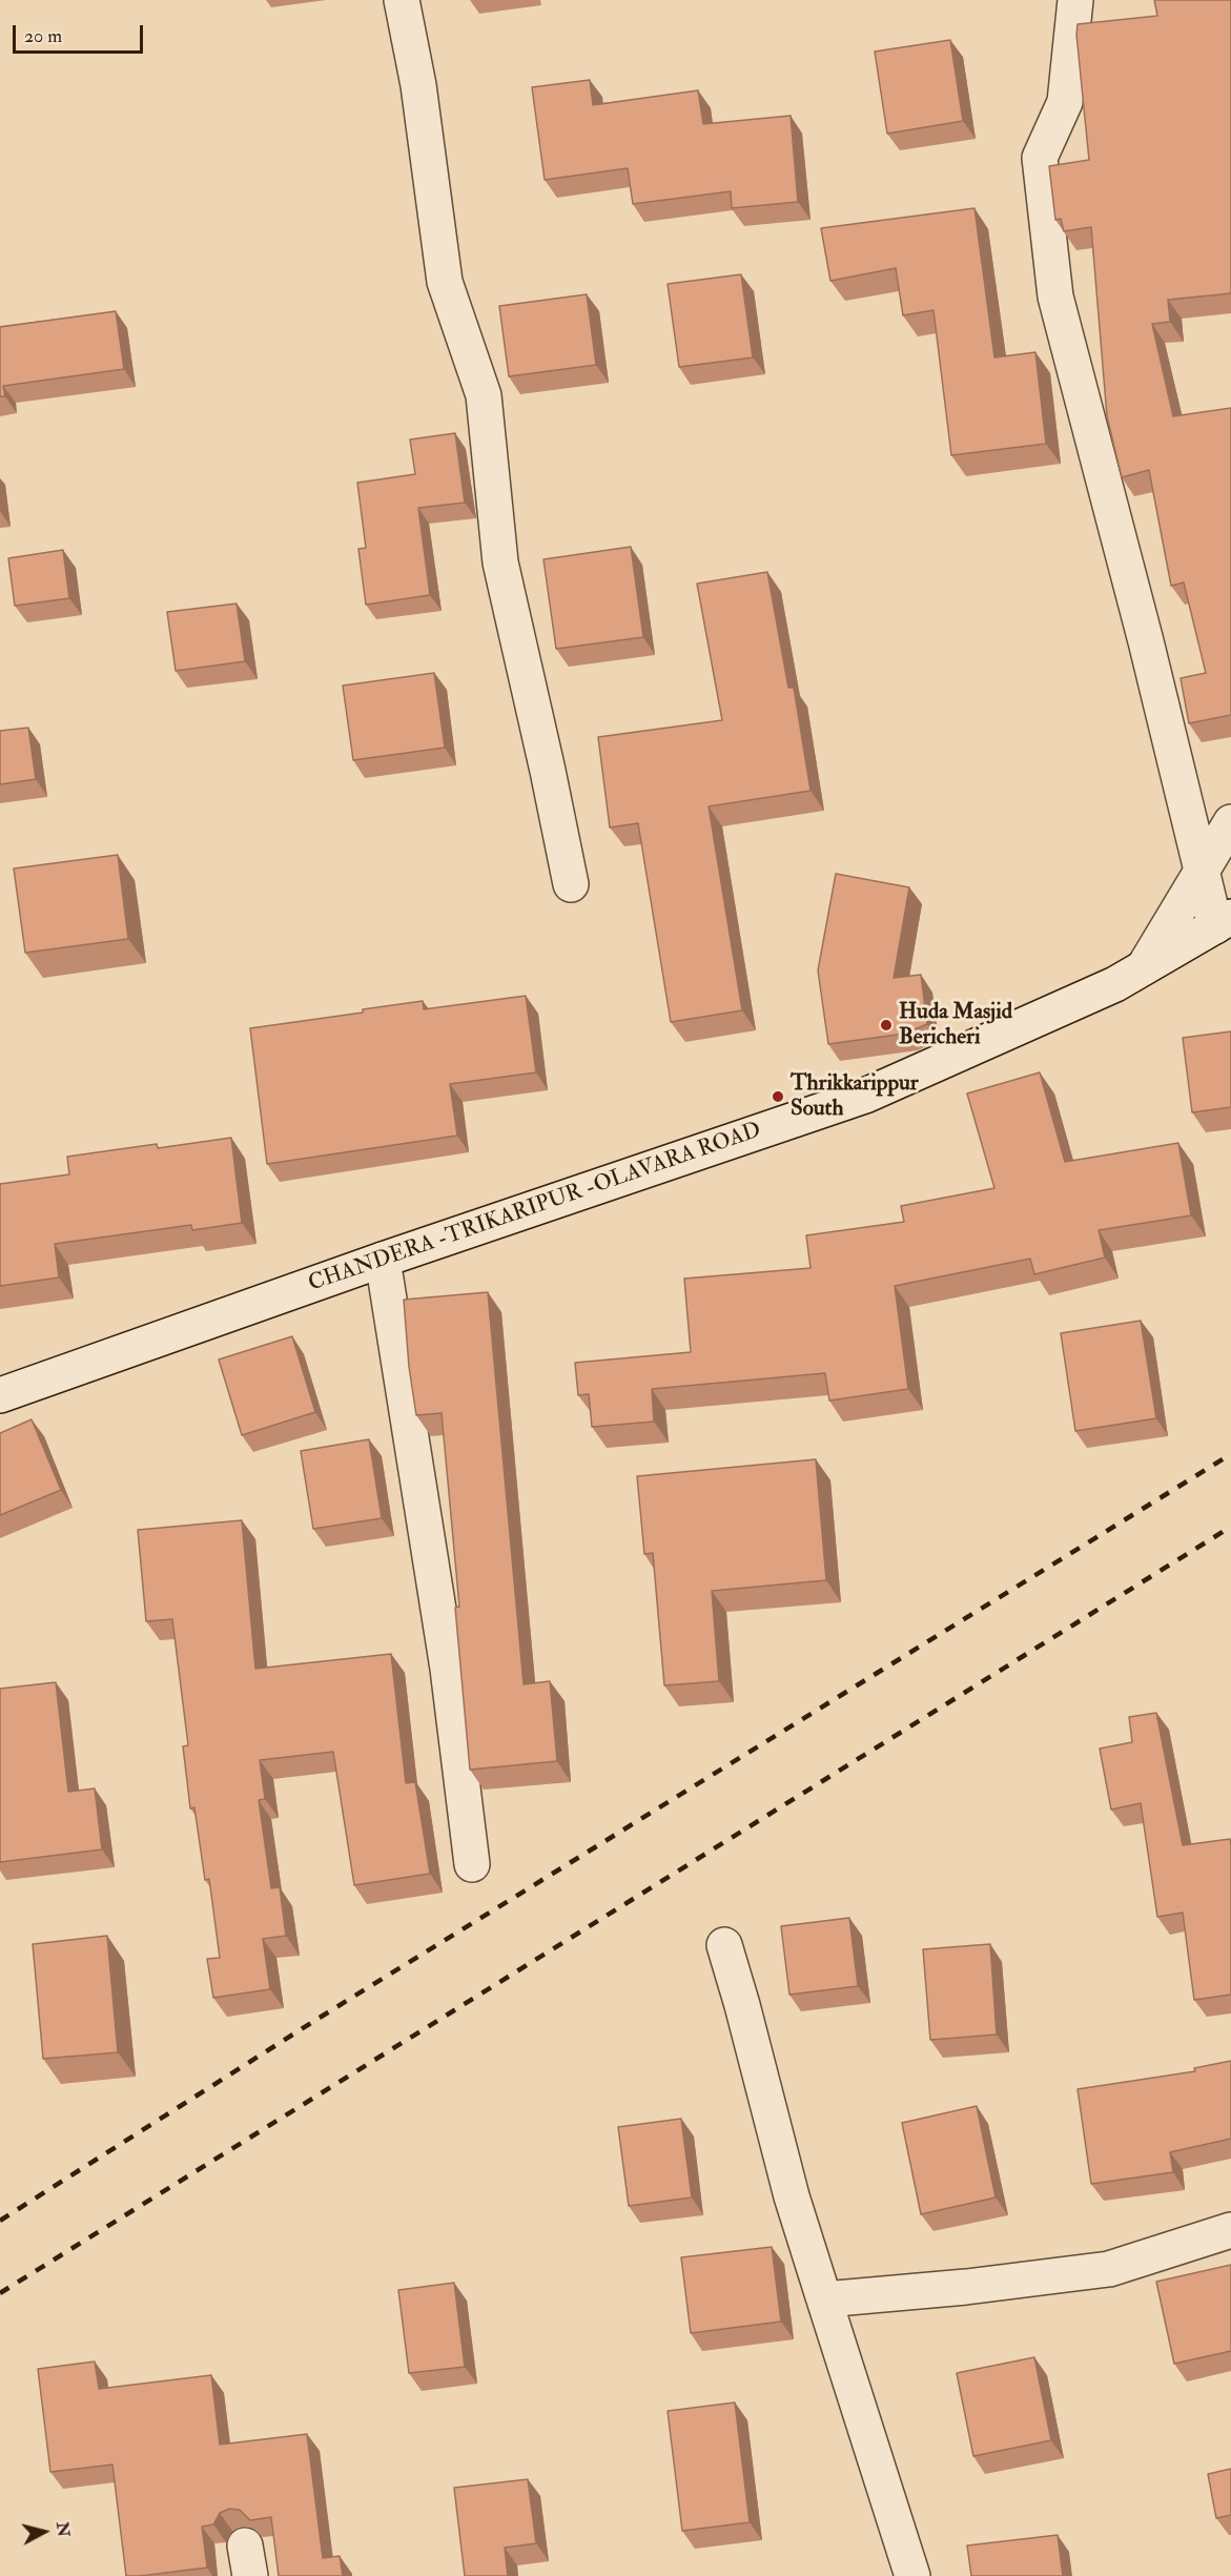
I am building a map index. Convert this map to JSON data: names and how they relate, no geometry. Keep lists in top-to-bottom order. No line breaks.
{"streets":{"street":["CHANDERA -TRIKARIPUR -OLAVARA ROAD"]},"places":["Huda Masjid Bericheri","Thrikkarippur South"],"scale_bar":"20 m","north":"right"}
